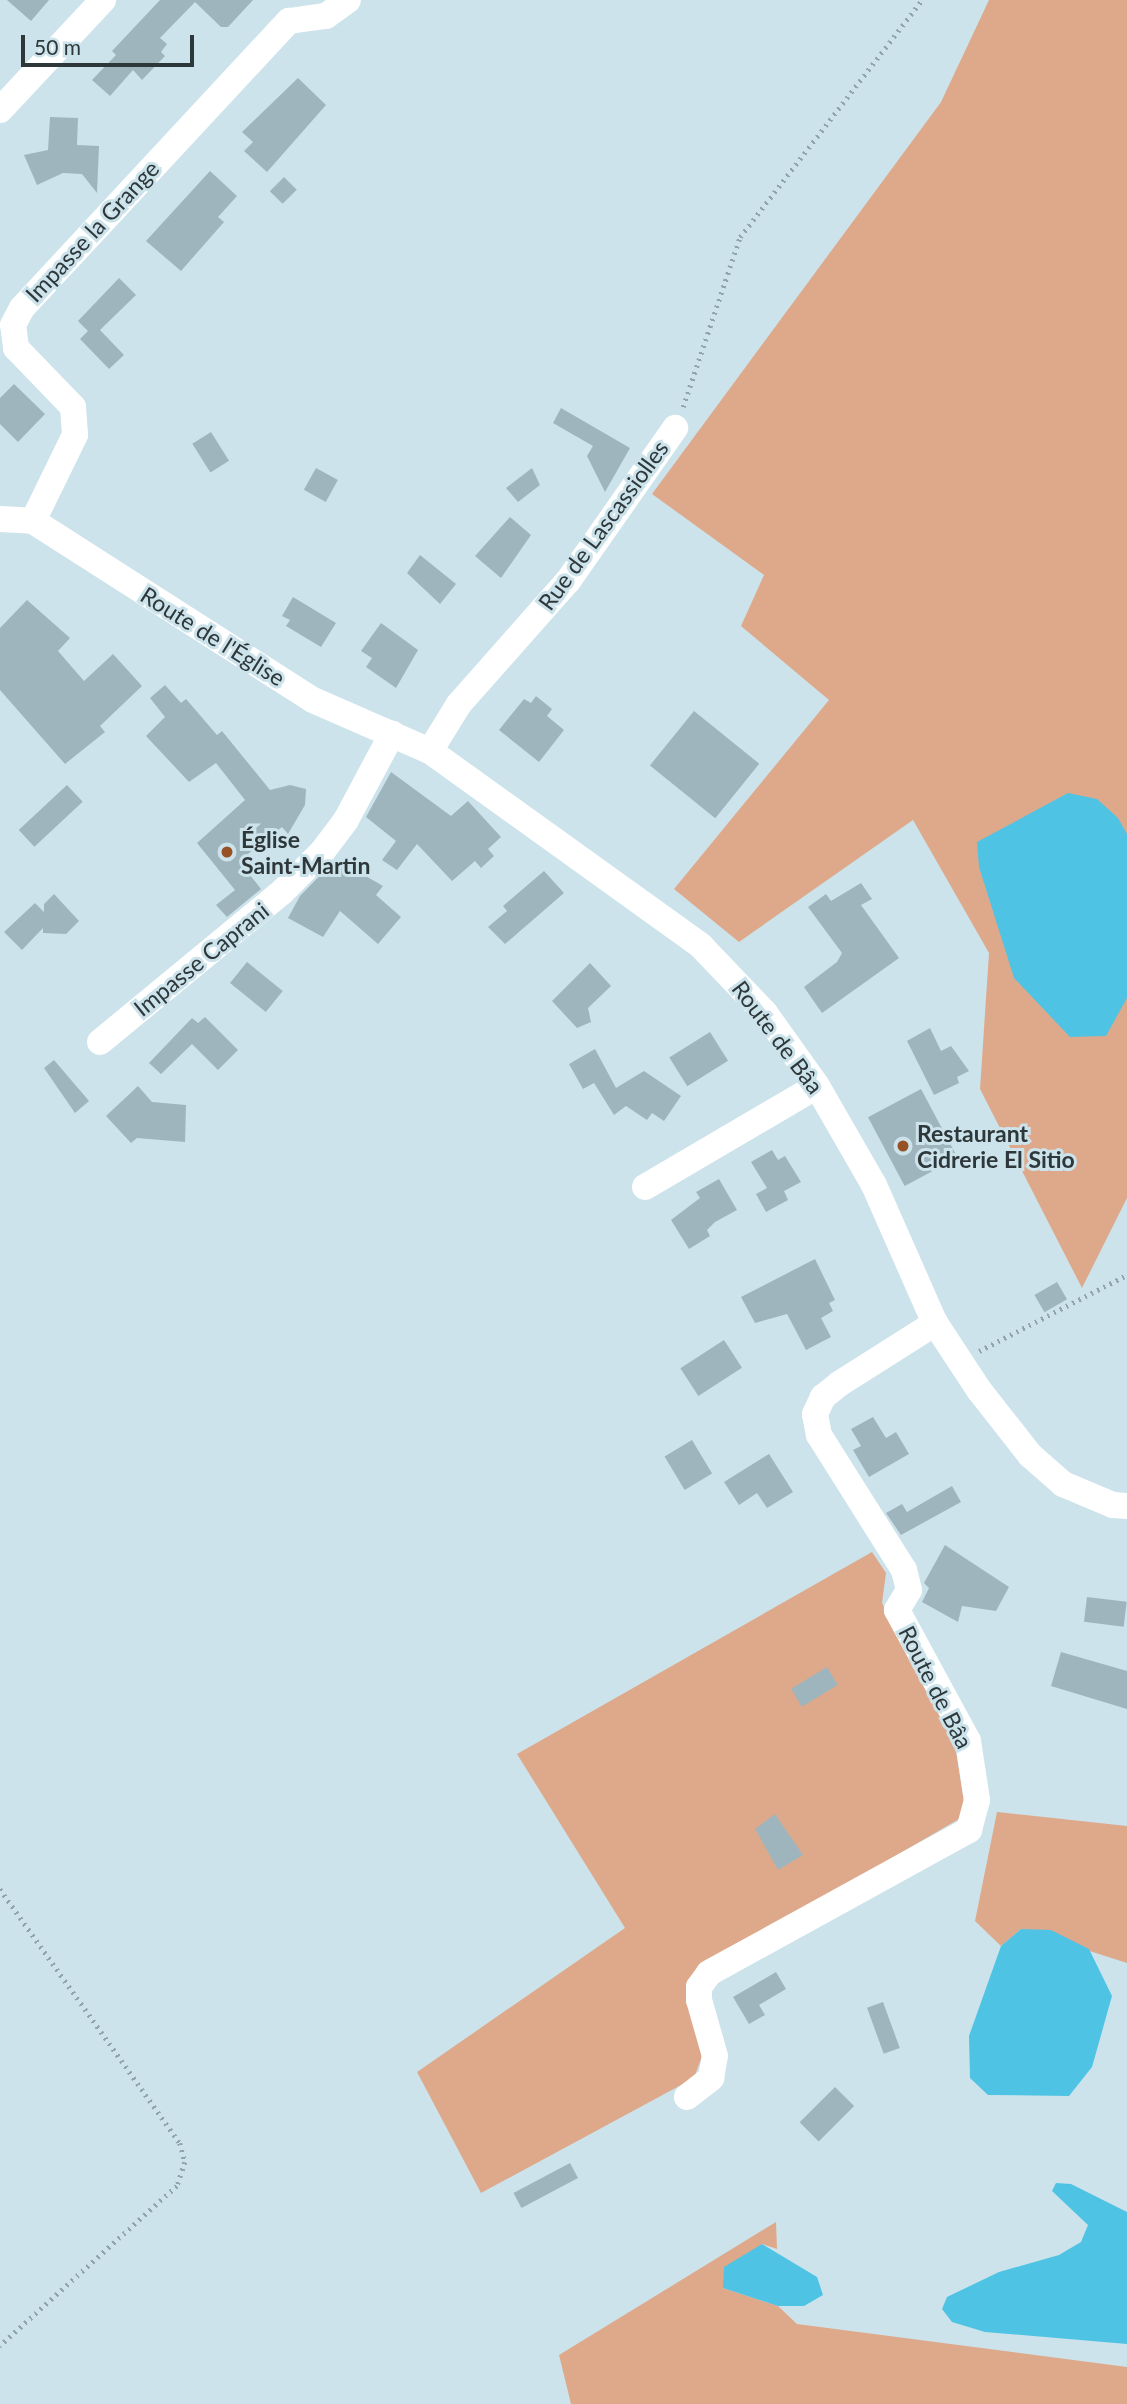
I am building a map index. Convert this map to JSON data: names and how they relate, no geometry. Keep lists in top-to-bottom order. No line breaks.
{"streets":{"street":["Impasse la Grange","Rue de Lascassiolles","Route de l'Église","Impasse Caprani","Route de Bâa"]},"crossings":[["Impasse la Grange","Route de l'Église"],["Rue de Lascassiolles","Route de l'Église"],["Rue de Lascassiolles","Route de Bâa"],["Route de l'Église","Impasse Caprani"],["Route de l'Église","Route de Bâa"]],"places":["Église Saint-Martin","Restaurant Cidrerie El Sitio"],"scale_bar":"50 m"}
